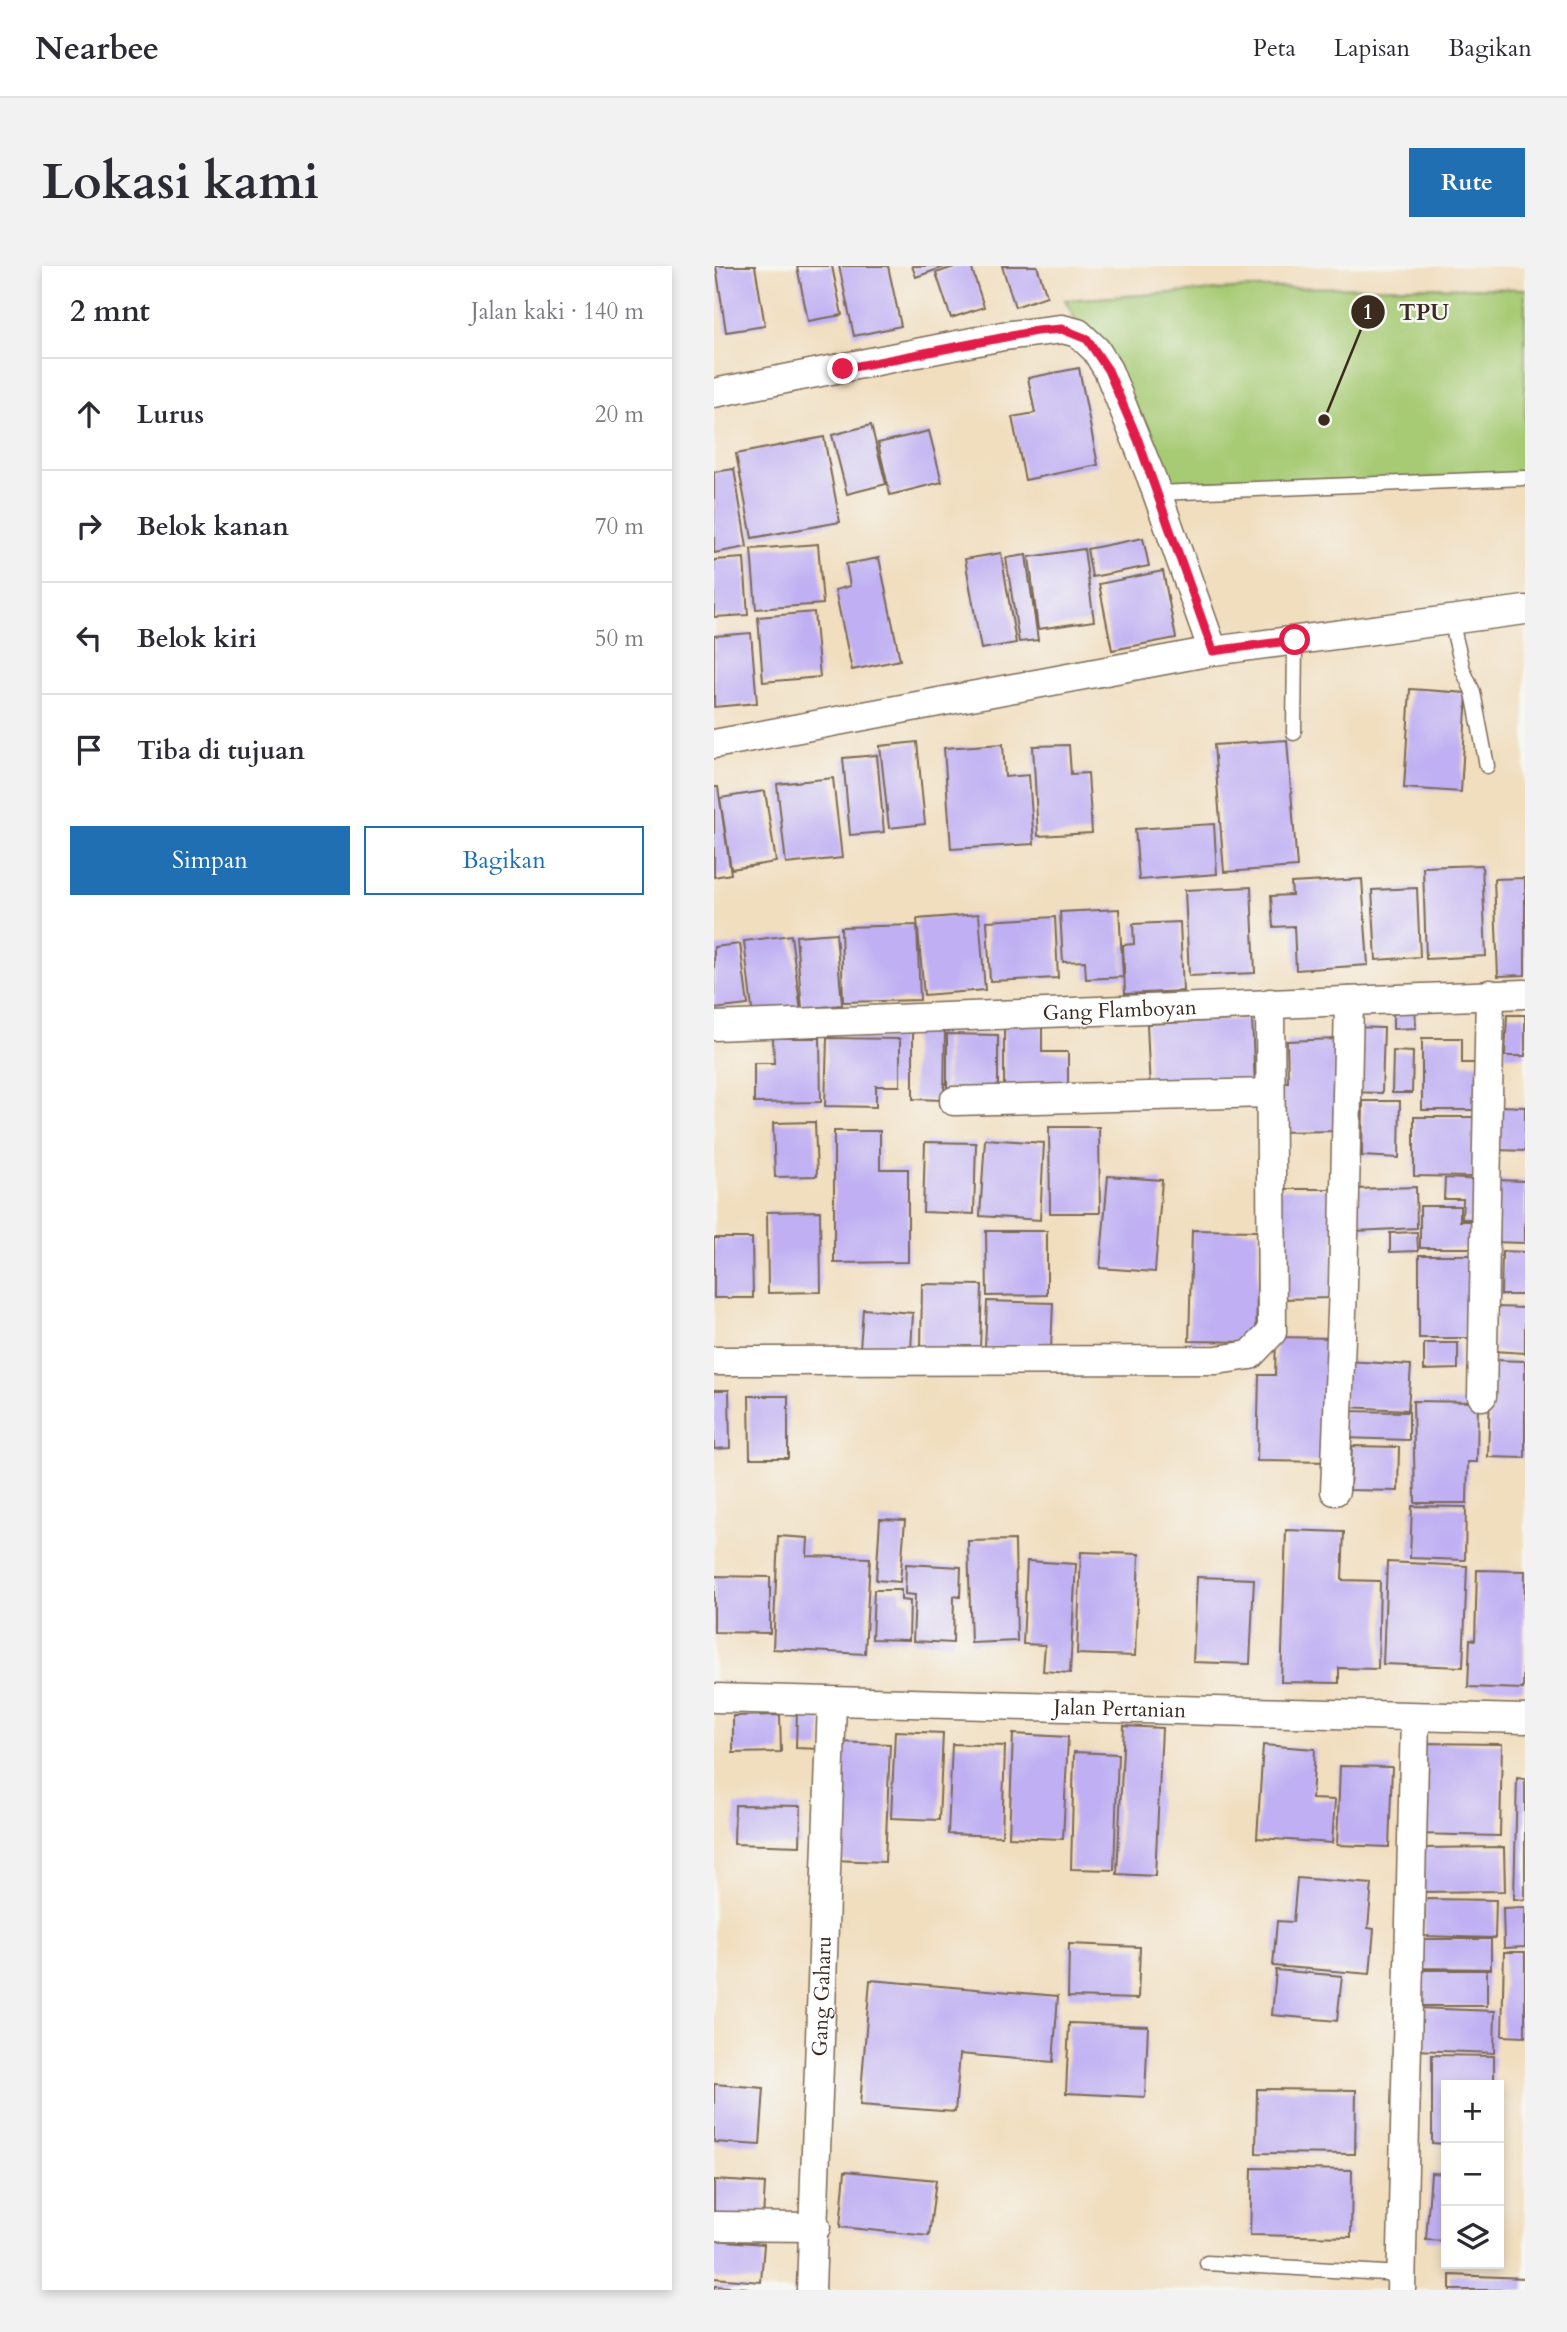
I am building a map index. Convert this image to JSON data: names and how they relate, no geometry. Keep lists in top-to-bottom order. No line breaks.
{"streets":{"street":["Gang Flamboyan","Jalan Pertanian","Gang Gaharu"]},"crossings":[["Jalan Pertanian","Gang Gaharu"]],"places":["TPU"],"page":{"header":"Nearbee","nav":["Peta","Lapisan","Bagikan"],"buttons":["Rute",["Simpan","Bagikan"]],"title":"Lokasi kami","heading":["2 mnt","Jalan kaki · 140 m"],"list":[["Lurus","20 m"],["Belok kanan","70 m"],["Belok kiri","50 m"],"Tiba di tujuan"],"map_buttons":["+","−"]}}
